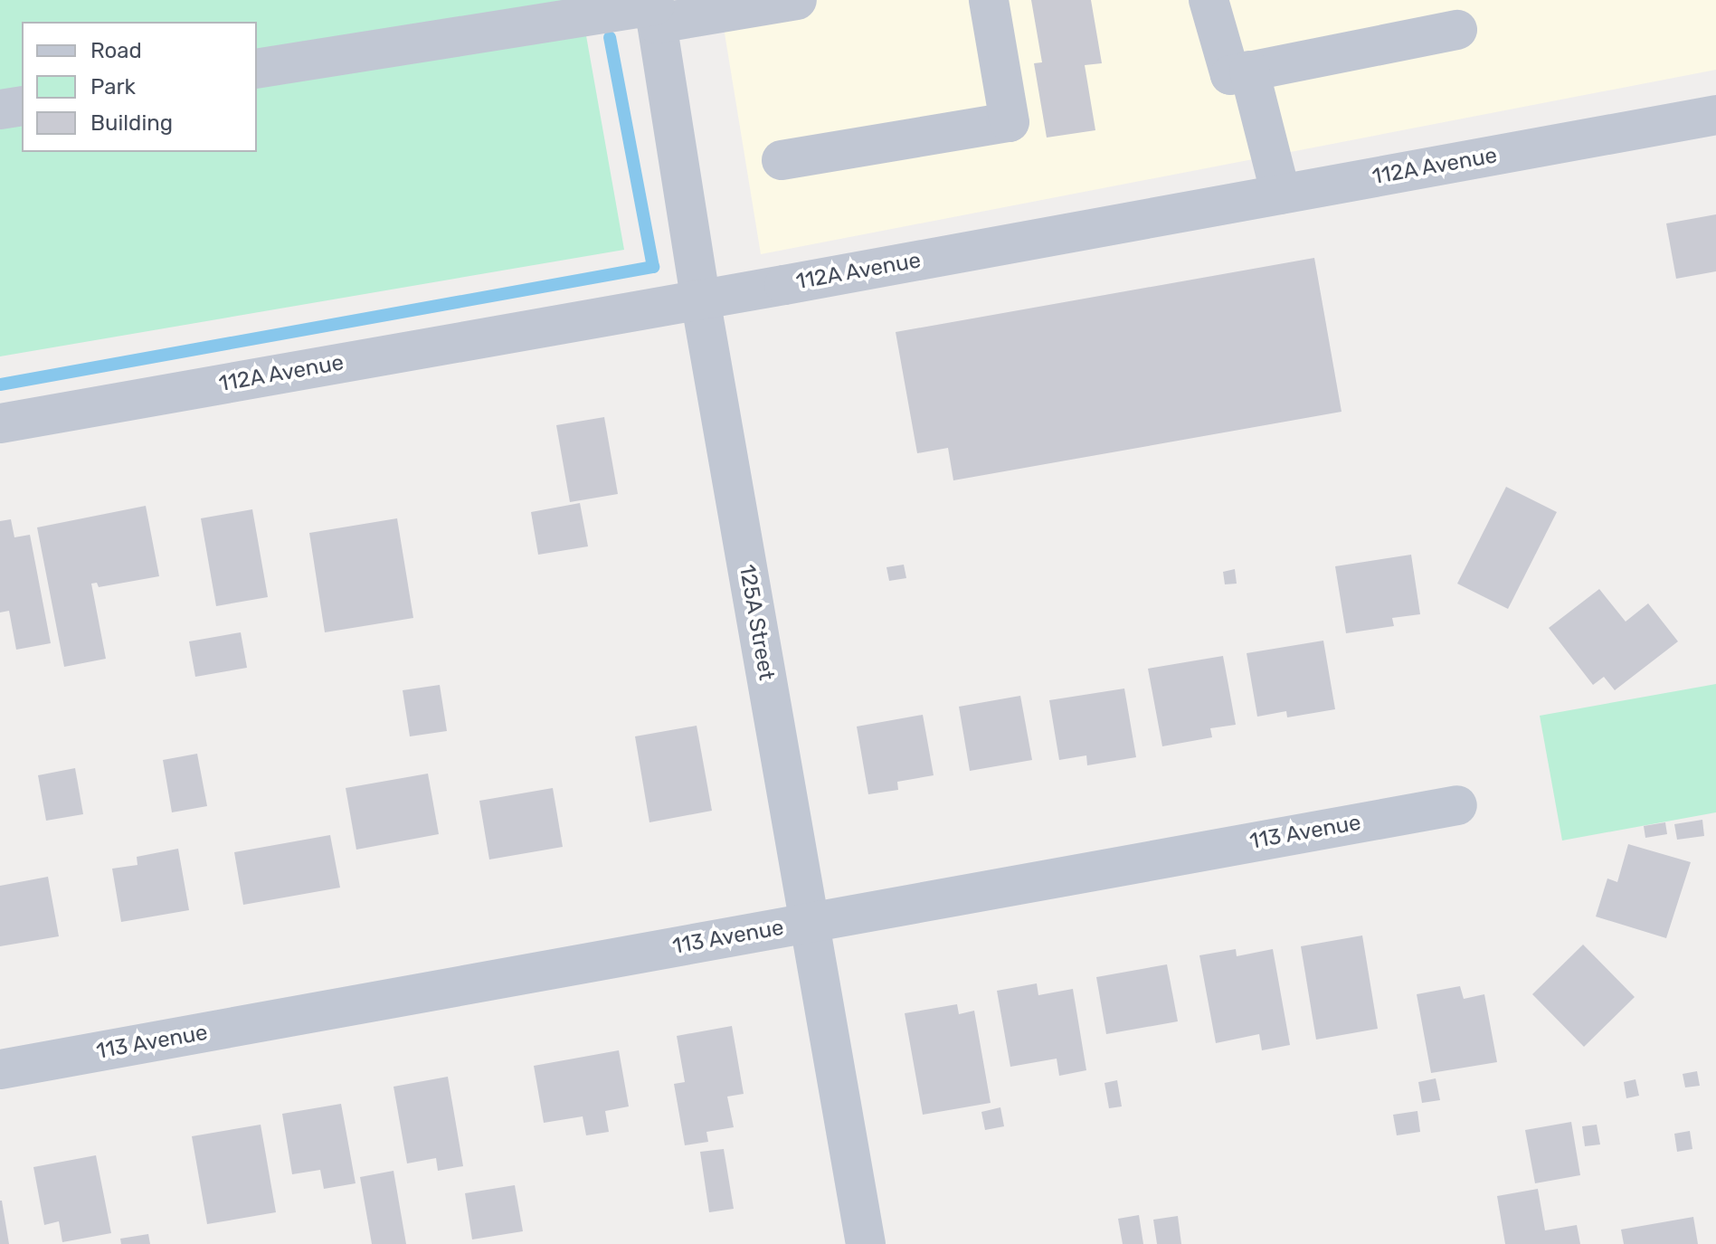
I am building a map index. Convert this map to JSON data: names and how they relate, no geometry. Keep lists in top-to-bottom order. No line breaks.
{"streets":{"street":["112A Avenue","125A Street","113 Avenue"]},"crossings":[["112A Avenue","125A Street"],["125A Street","113 Avenue"]],"legend":["Road","Park","Building"]}
